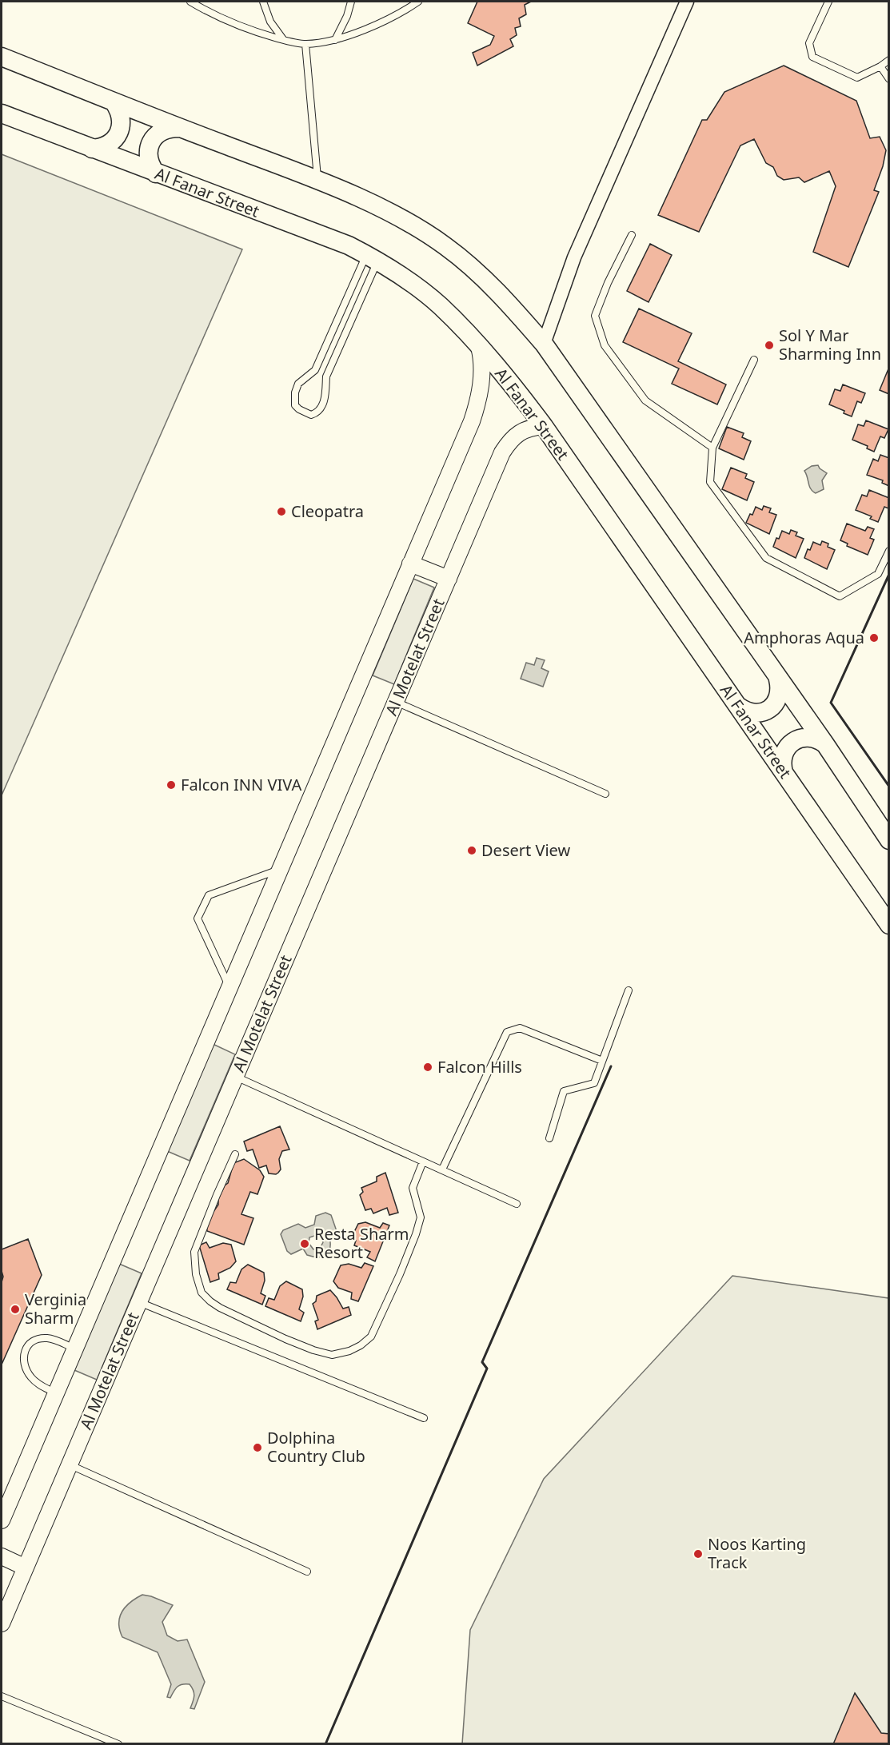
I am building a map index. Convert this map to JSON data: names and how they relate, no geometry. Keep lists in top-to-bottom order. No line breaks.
{"streets":{"main road":["Al Fanar Street"],"street":["Al Motelat Street"]},"crossings":[["Al Fanar Street","Al Motelat Street"]],"places":["Sol Y Mar Sharming Inn","Cleopatra","Amphoras Aqua","Falcon INN VIVA","Desert View","Falcon Hills","Resta Sharm Resort","Verginia Sharm","Dolphina Country Club","Noos Karting Track"]}
